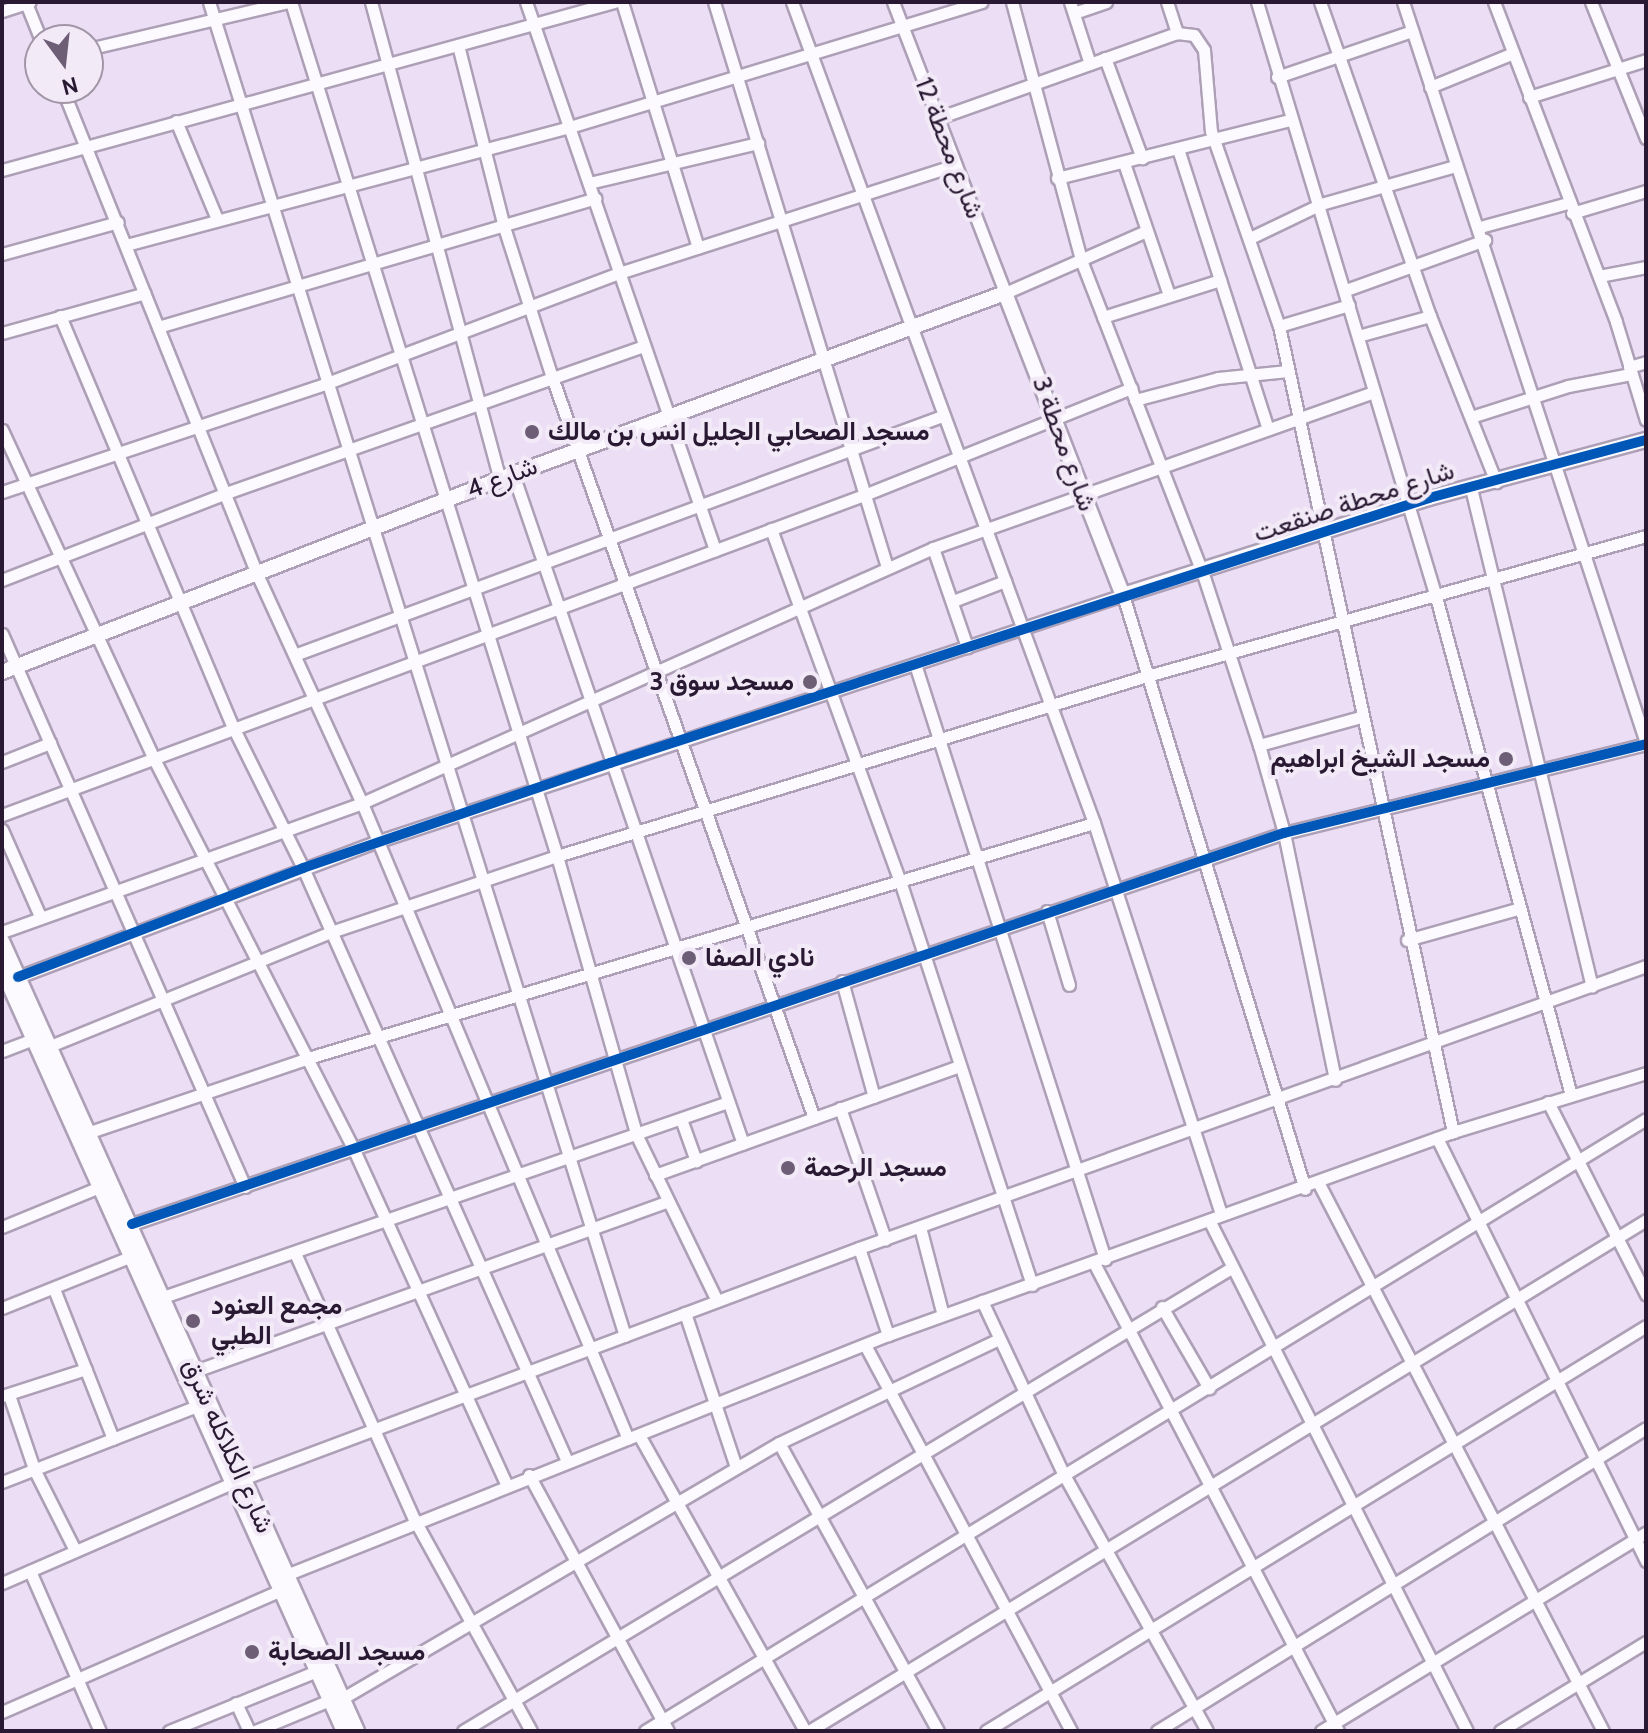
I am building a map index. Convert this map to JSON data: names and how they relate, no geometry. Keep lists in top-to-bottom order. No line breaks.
{"streets":{"street":["شارع محطة 12","شارع محطة 3","شارع 4","شارع محطة صنقعت","شارع الكلاكله شرق"]},"crossings":[["شارع محطة 12","شارع محطة 3"],["شارع محطة 12","شارع 4"],["شارع محطة 3","شارع 4"],["شارع محطة 3","شارع محطة صنقعت"]],"places":["مسجد الصحابي الجليل انس بن مالك","مسجد سوق 3","مسجد الشيخ ابراهيم","نادي الصفا","مسجد الرحمة","مجمع العنود الطبي","مسجد الصحابة"],"north":"bottom"}
